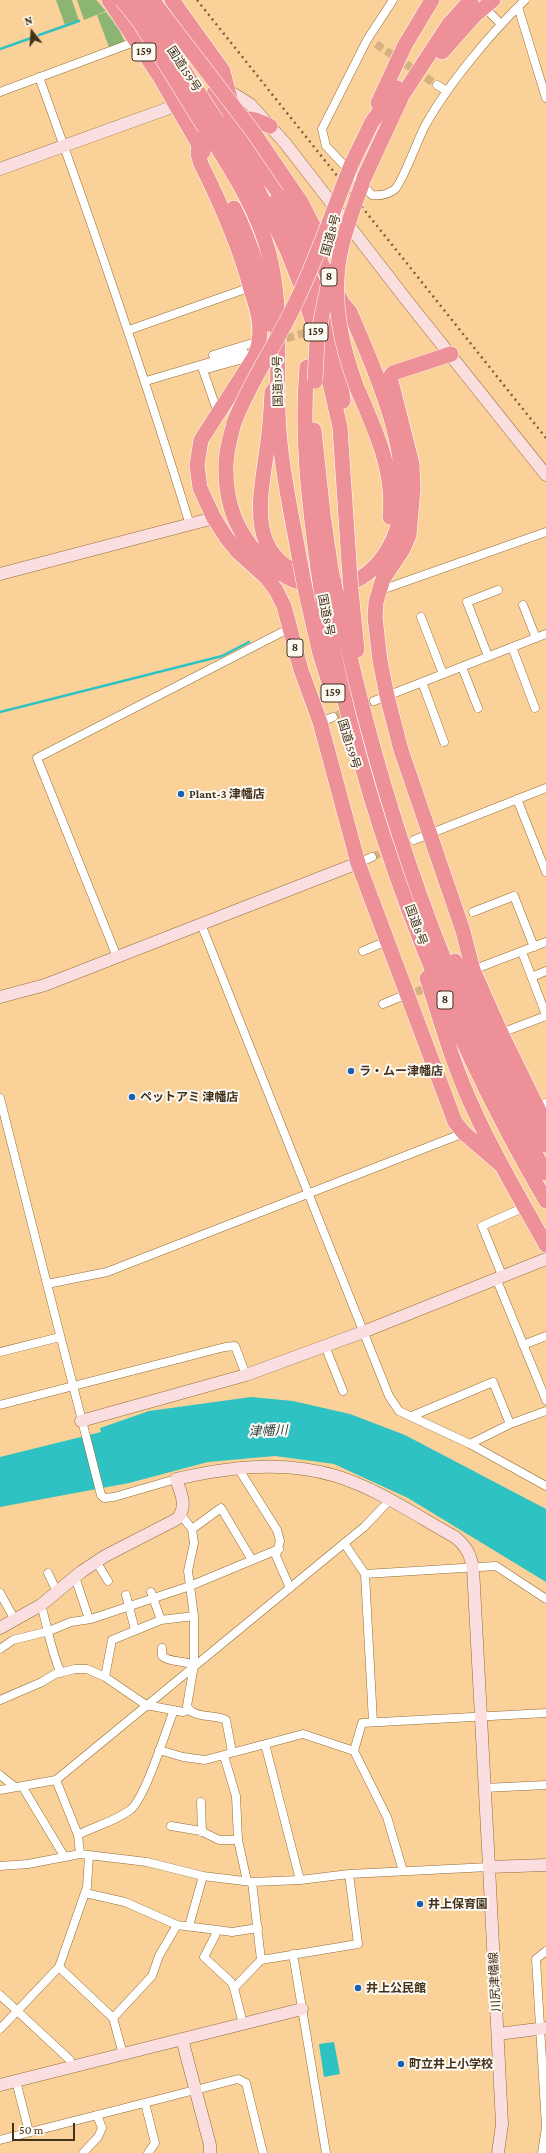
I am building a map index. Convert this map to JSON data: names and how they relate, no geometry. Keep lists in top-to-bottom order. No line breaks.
{"streets":{"highway":["159","国道159号","国道8号","8"],"street":["川尻津幡線"]},"crossings":[["国道159号","国道8号"],["国道8号","8"]],"water":["津幡川"],"places":["Plant-3 津幡店","ラ・ムー津幡店","ペットアミ 津幡店","井上保育園","井上公民館","町立井上小学校"],"scale_bar":"50 m","north":"top"}
